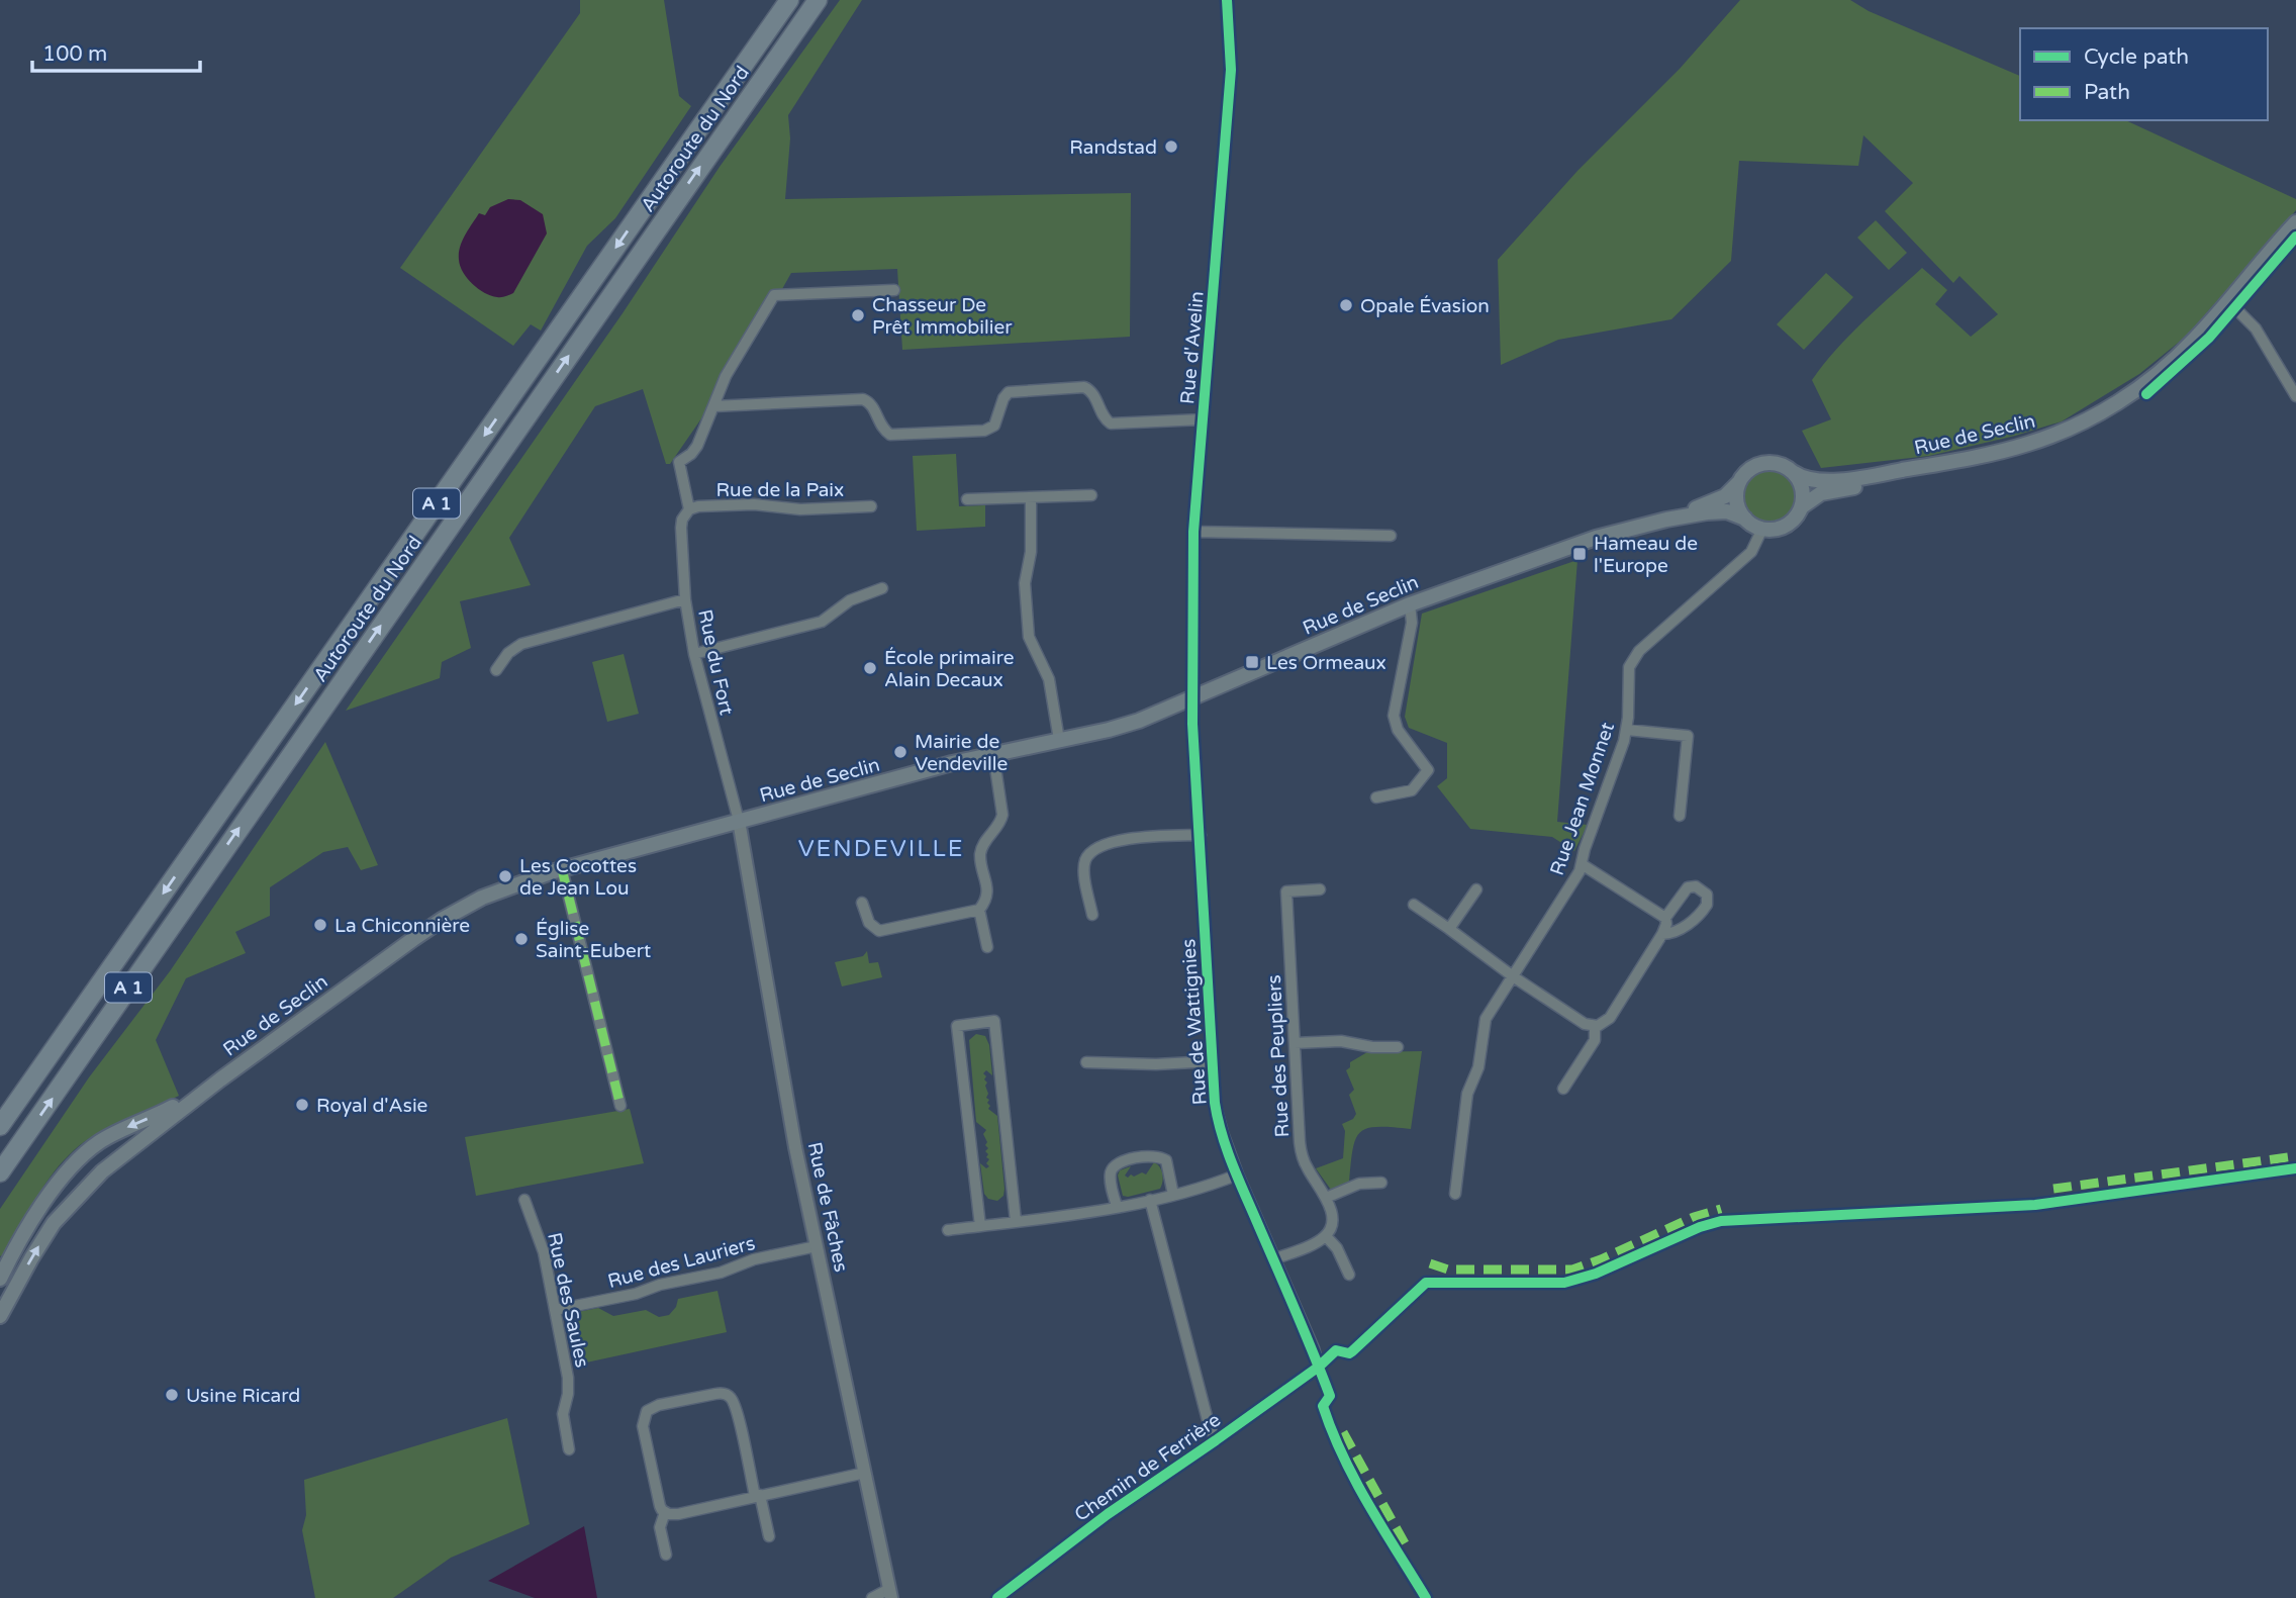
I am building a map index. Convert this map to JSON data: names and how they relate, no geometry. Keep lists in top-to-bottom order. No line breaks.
{"streets":{"highway":["Autoroute du Nord","A 1"],"main road":["Rue de Seclin"],"street":["Rue d'Avelin","Rue de la Paix","Rue du Fort","Rue Jean Monnet","Rue de Wattignies","Rue des Peupliers","Rue de Fâches","Rue des Lauriers","Rue des Saules","Chemin de Ferrière"]},"crossings":[["Rue d'Avelin","Rue de Seclin"],["Rue d'Avelin","Rue de Wattignies"],["Rue de Seclin","Rue du Fort"],["Rue de Seclin","Rue Jean Monnet"],["Rue de Seclin","Rue de Wattignies"],["Rue de Seclin","Rue de Fâches"],["Rue de la Paix","Rue du Fort"],["Rue du Fort","Rue de Fâches"],["Rue de Wattignies","Chemin de Ferrière"],["Rue de Fâches","Rue des Lauriers"],["Rue des Lauriers","Rue des Saules"]],"districts":["VENDEVILLE"],"places":{"other":["Randstad","Opale Évasion","Chasseur De Prêt Immobilier","École primaire Alain Decaux","Mairie de Vendeville","Les Cocottes de Jean Lou","La Chiconnière","Église Saint-Eubert","Royal d'Asie","Usine Ricard"],"transit":["Hameau de l'Europe","Les Ormeaux"]},"legend":["Cycle path","Path"],"scale_bar":"100 m"}
